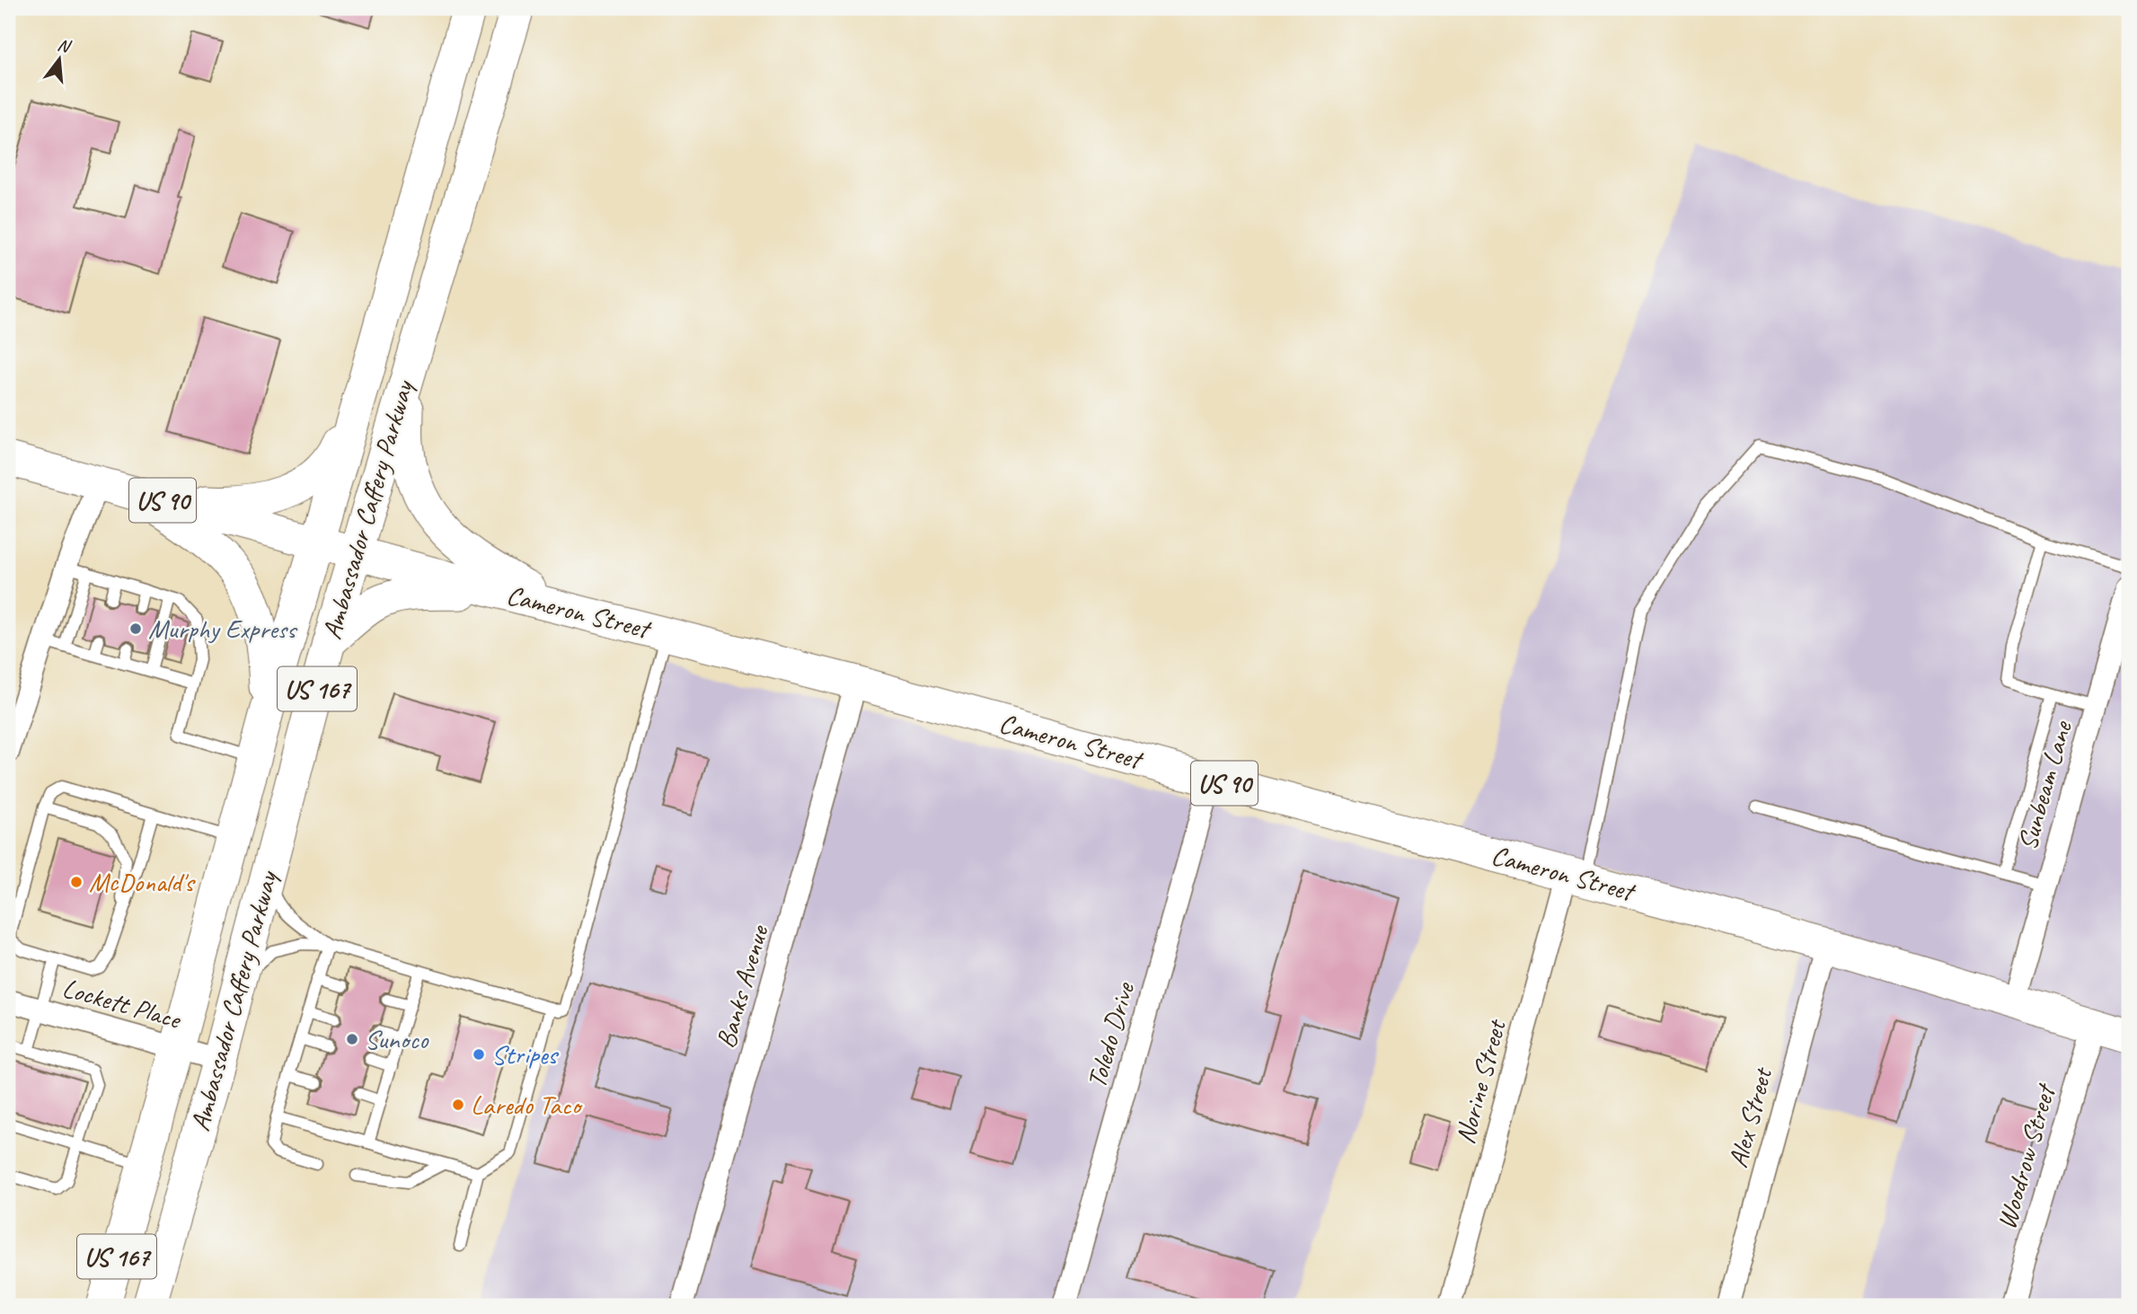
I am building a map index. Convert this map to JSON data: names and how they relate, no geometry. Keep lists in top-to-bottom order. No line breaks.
{"streets":{"main road":["US 90","Ambassador Caffery Parkway","Cameron Street","US 167"],"street":["Sunbeam Lane","Banks Avenue","Lockett Place","Toledo Drive","Norine Street","Alex Street","Woodrow Street"]},"crossings":[["Ambassador Caffery Parkway","Cameron Street"],["Ambassador Caffery Parkway","Lockett Place"],["Cameron Street","Sunbeam Lane"],["Cameron Street","Banks Avenue"],["Cameron Street","Toledo Drive"],["Cameron Street","Norine Street"],["Cameron Street","Alex Street"],["Cameron Street","Woodrow Street"]],"places":["Murphy Express","McDonald's","Sunoco","Stripes","Laredo Taco"],"north":"top"}
